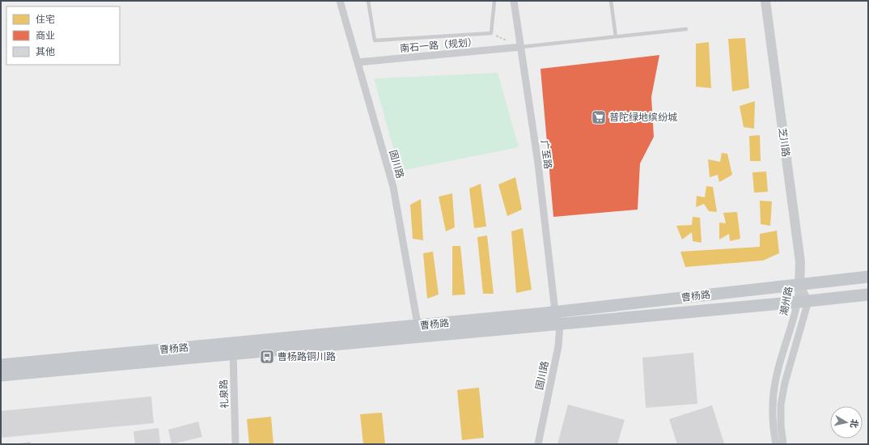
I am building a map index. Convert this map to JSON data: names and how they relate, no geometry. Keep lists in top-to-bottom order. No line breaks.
{"streets":{"main road":["曹杨路"],"street":["南石一路（规划）","芝川路","广至路","固川路","潮州路","礼泉路"]},"crossings":[["南石一路（规划）","广至路"],["南石一路（规划）","固川路"],["芝川路","曹杨路"],["芝川路","潮州路"],["广至路","固川路"],["广至路","曹杨路"],["固川路","曹杨路"],["曹杨路","潮州路"],["曹杨路","礼泉路"]],"places":{"supermarket":["普陀绿地缤纷城"],"bus stop":["曹杨路铜川路"]},"legend":["住宅","商业","其他"],"north":"right"}
